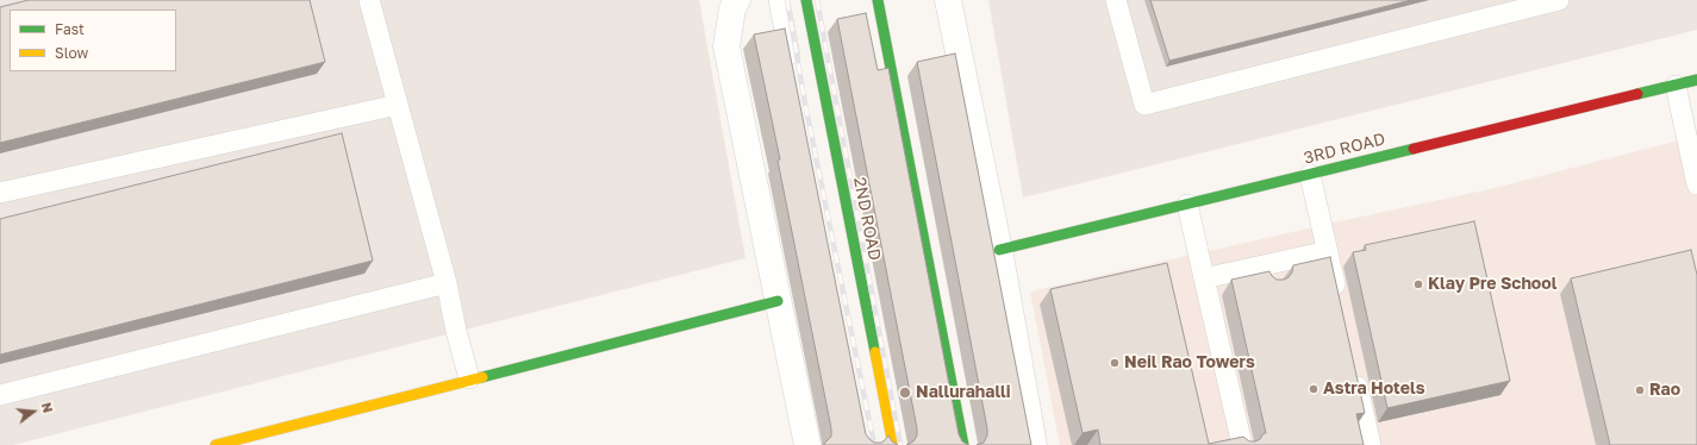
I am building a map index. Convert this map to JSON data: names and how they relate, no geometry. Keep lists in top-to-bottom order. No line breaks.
{"streets":{"street":["3RD ROAD","2ND ROAD"]},"places":["Klay Pre School","Neil Rao Towers","Astra Hotels","Rao","Nallurahalli"],"legend":["Fast","Slow"],"north":"right"}
